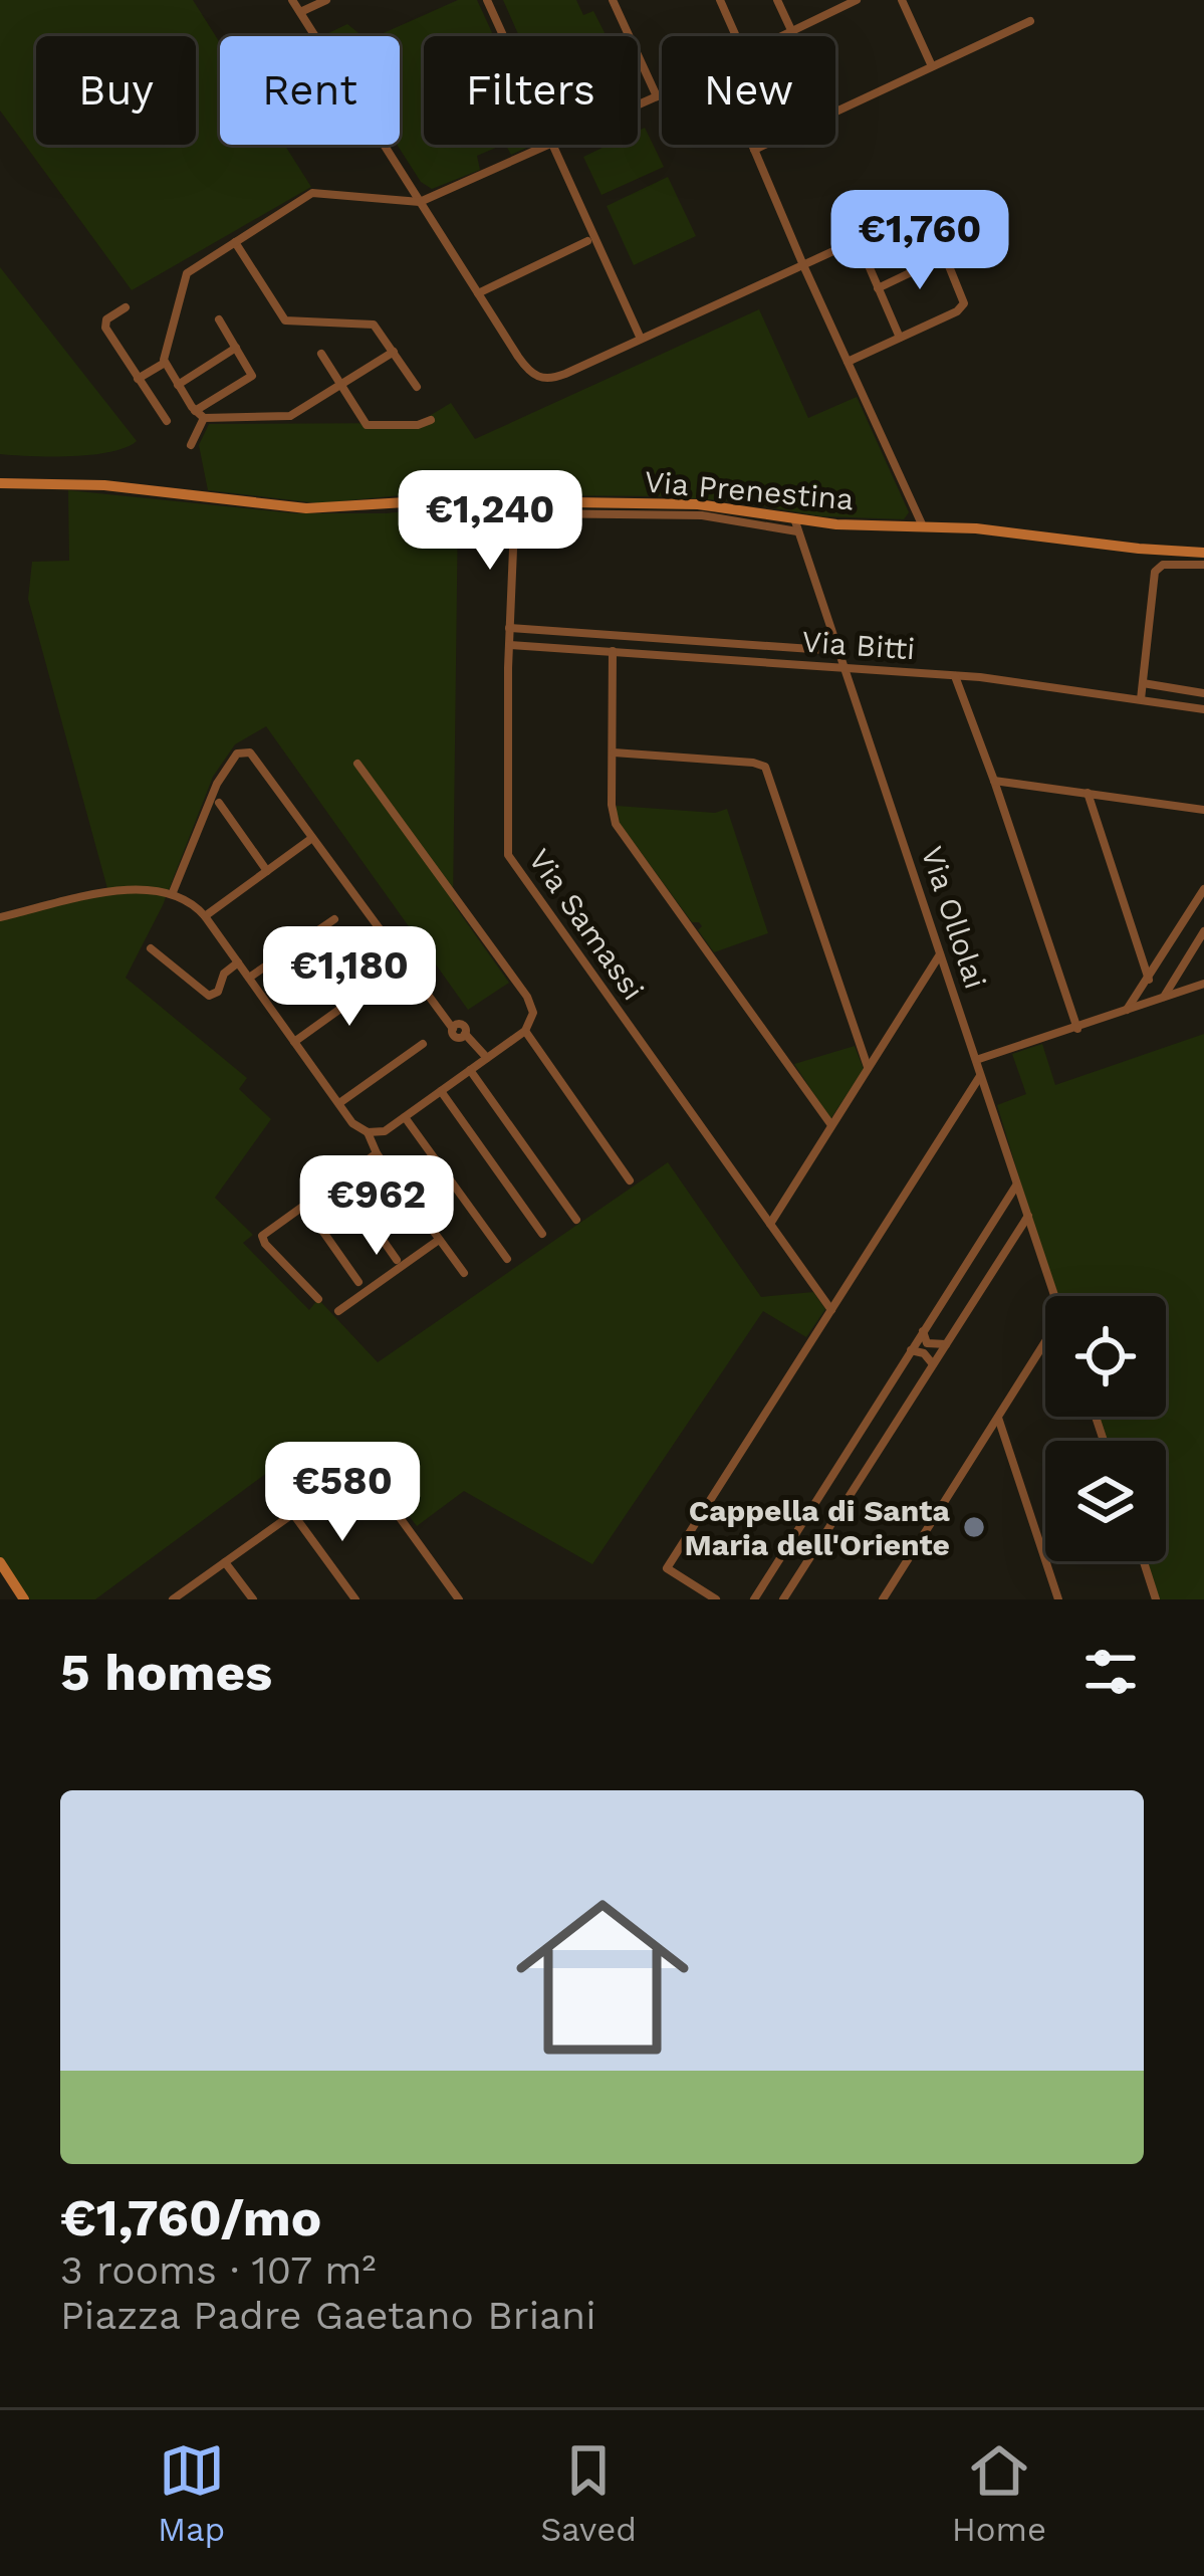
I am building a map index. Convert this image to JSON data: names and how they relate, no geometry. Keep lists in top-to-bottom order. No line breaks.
{"streets":{"main road":["Via Prenestina"],"street":["Via Bitti","Via Ollolai","Via Samassi"]},"crossings":[["Via Prenestina","Via Ollolai"],["Via Prenestina","Via Samassi"],["Via Bitti","Via Ollolai"],["Via Bitti","Via Samassi"]],"places":["Cappella di Santa Maria dell'Oriente"],"page":{"chip":["Buy","Rent","Filters","New"],"price":["€1,760","€1,240","€1,180","€962","€580"],"heading":"5 homes","list":[{"name":"€1,760/mo","note":"3 rooms · 107 m² · Piazza Padre Gaetano Briani"}],"tabs":["Map","Saved","Home"]}}
